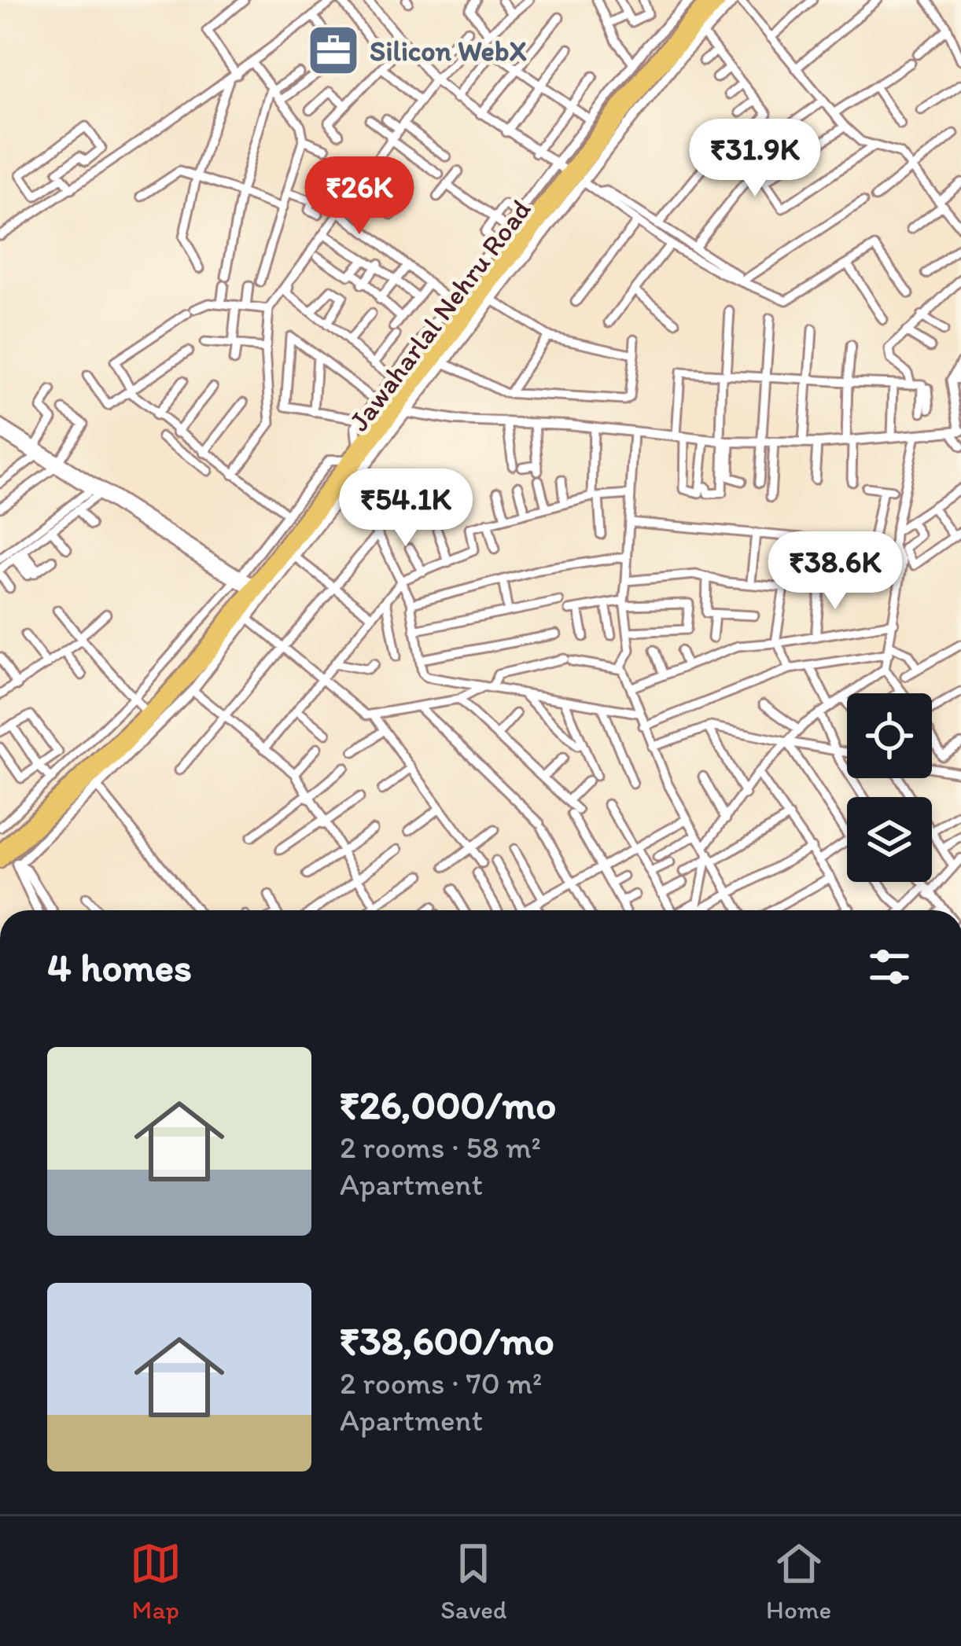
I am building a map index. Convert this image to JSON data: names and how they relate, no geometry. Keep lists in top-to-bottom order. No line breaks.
{"streets":{"main road":["Jawaharlal Nehru Road"]},"places":{"office":["Silicon WebX"]},"page":{"price":["₹31.9K","₹26K","₹54.1K","₹38.6K"],"heading":"4 homes","list":[{"name":"₹26,000/mo","note":"2 rooms · 58 m² · Apartment"},{"name":"₹38,600/mo","note":"2 rooms · 70 m² · Apartment"}],"tabs":["Map","Saved","Home"]}}
